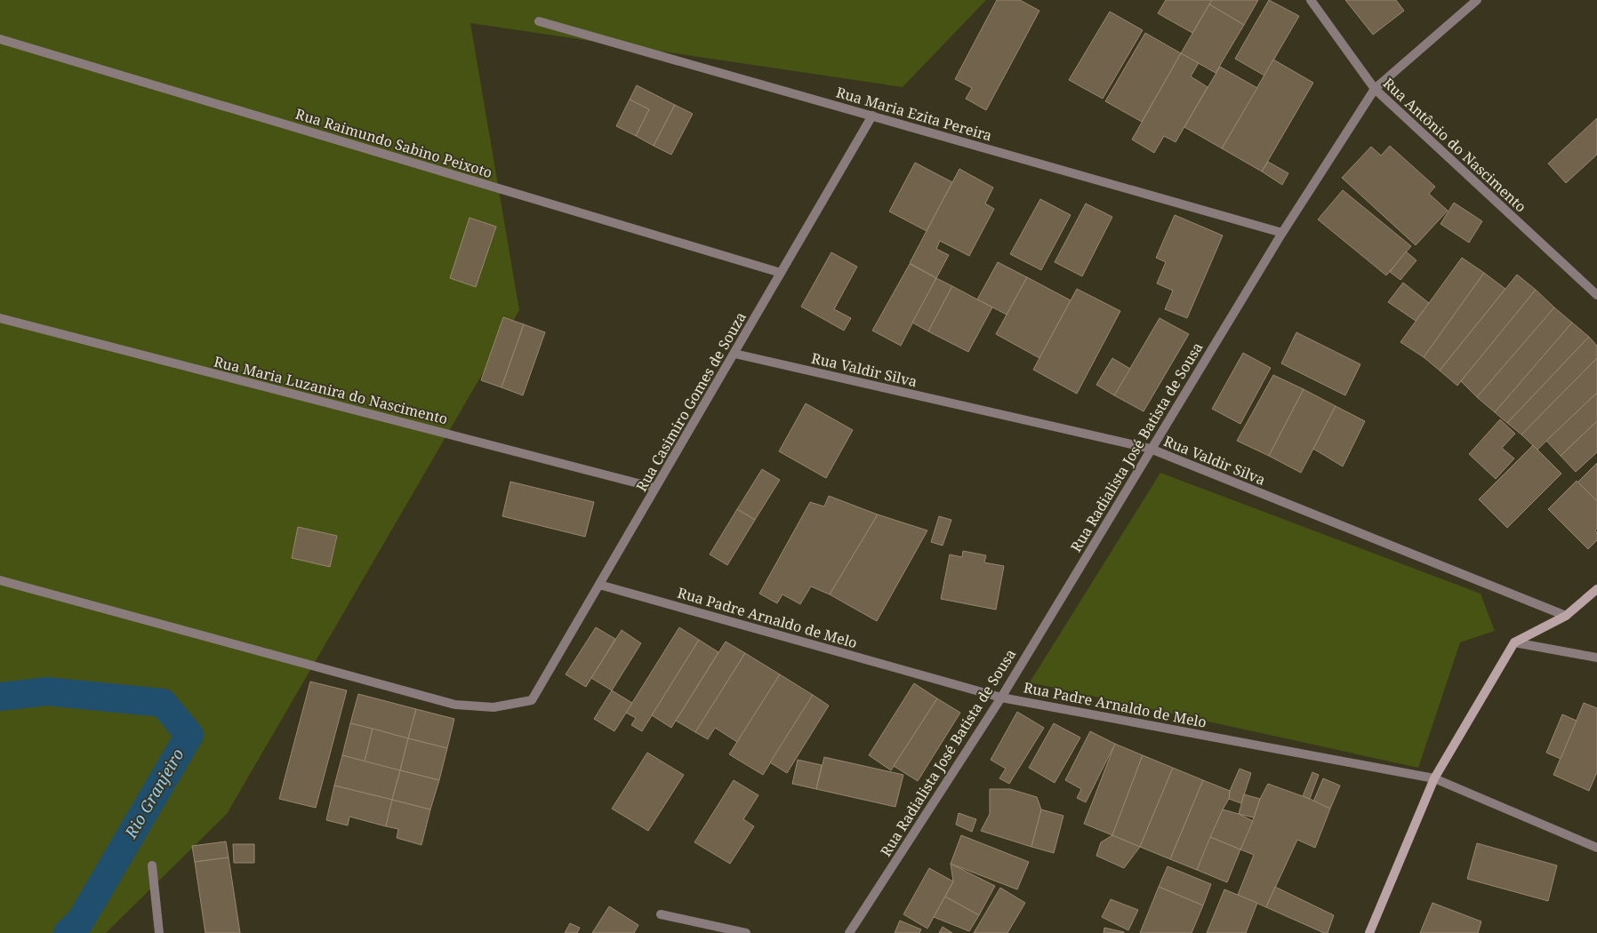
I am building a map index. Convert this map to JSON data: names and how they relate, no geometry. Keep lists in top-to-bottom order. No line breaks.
{"streets":{"street":["Rua Maria Ezita Pereira","Rua Raimundo Sabino Peixoto","Rua Antônio do Nascimento","Rua Valdir Silva","Rua Maria Luzanira do Nascimento","Rua Casimiro Gomes de Souza","Rua Radialista José Batista de Sousa","Rua Padre Arnaldo de Melo"]},"crossings":[["Rua Maria Ezita Pereira","Rua Casimiro Gomes de Souza"],["Rua Maria Ezita Pereira","Rua Radialista José Batista de Sousa"],["Rua Raimundo Sabino Peixoto","Rua Casimiro Gomes de Souza"],["Rua Antônio do Nascimento","Rua Radialista José Batista de Sousa"],["Rua Valdir Silva","Rua Casimiro Gomes de Souza"],["Rua Valdir Silva","Rua Radialista José Batista de Sousa"],["Rua Maria Luzanira do Nascimento","Rua Casimiro Gomes de Souza"],["Rua Casimiro Gomes de Souza","Rua Padre Arnaldo de Melo"],["Rua Radialista José Batista de Sousa","Rua Padre Arnaldo de Melo"]],"water":["Rio Granjeiro"]}
